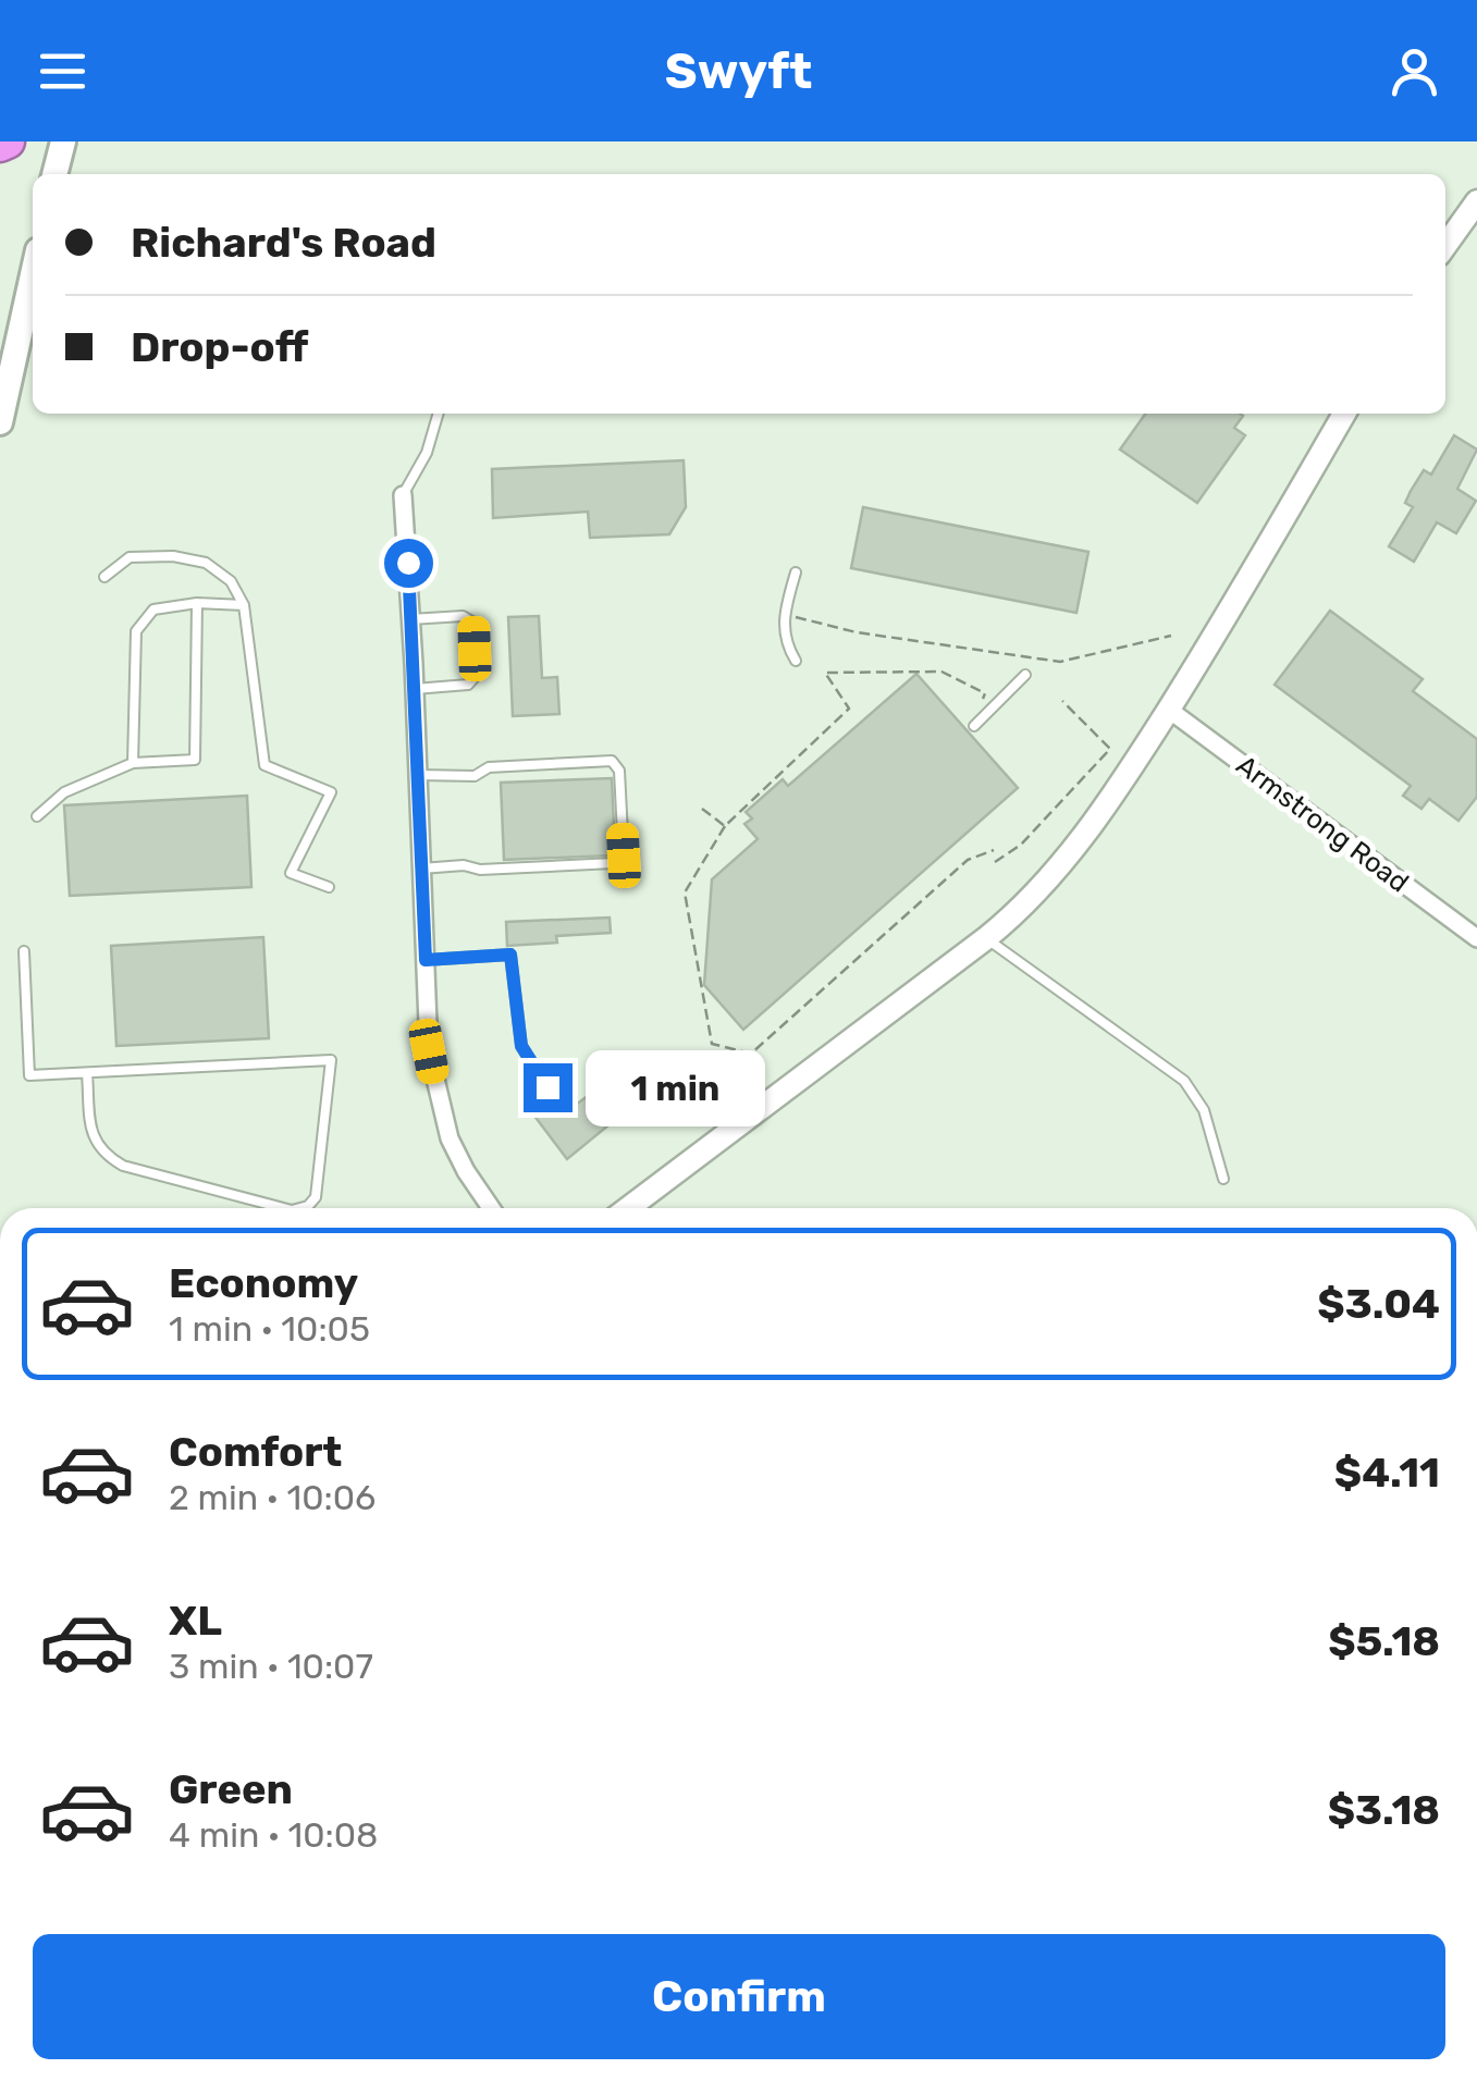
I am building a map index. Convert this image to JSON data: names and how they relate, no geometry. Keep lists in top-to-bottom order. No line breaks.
{"streets":{"street":["Armstrong Road"]},"page":{"header":"Swyft","banner":["Richard's Road","Drop-off"],"bubble":"1 min","list":[{"name":"Economy","note":"1 min · 10:05","value":"$3.04"},{"name":"Comfort","note":"2 min · 10:06","value":"$4.11"},{"name":"XL","note":"3 min · 10:07","value":"$5.18"},{"name":"Green","note":"4 min · 10:08","value":"$3.18"}],"buttons":"Confirm"}}
